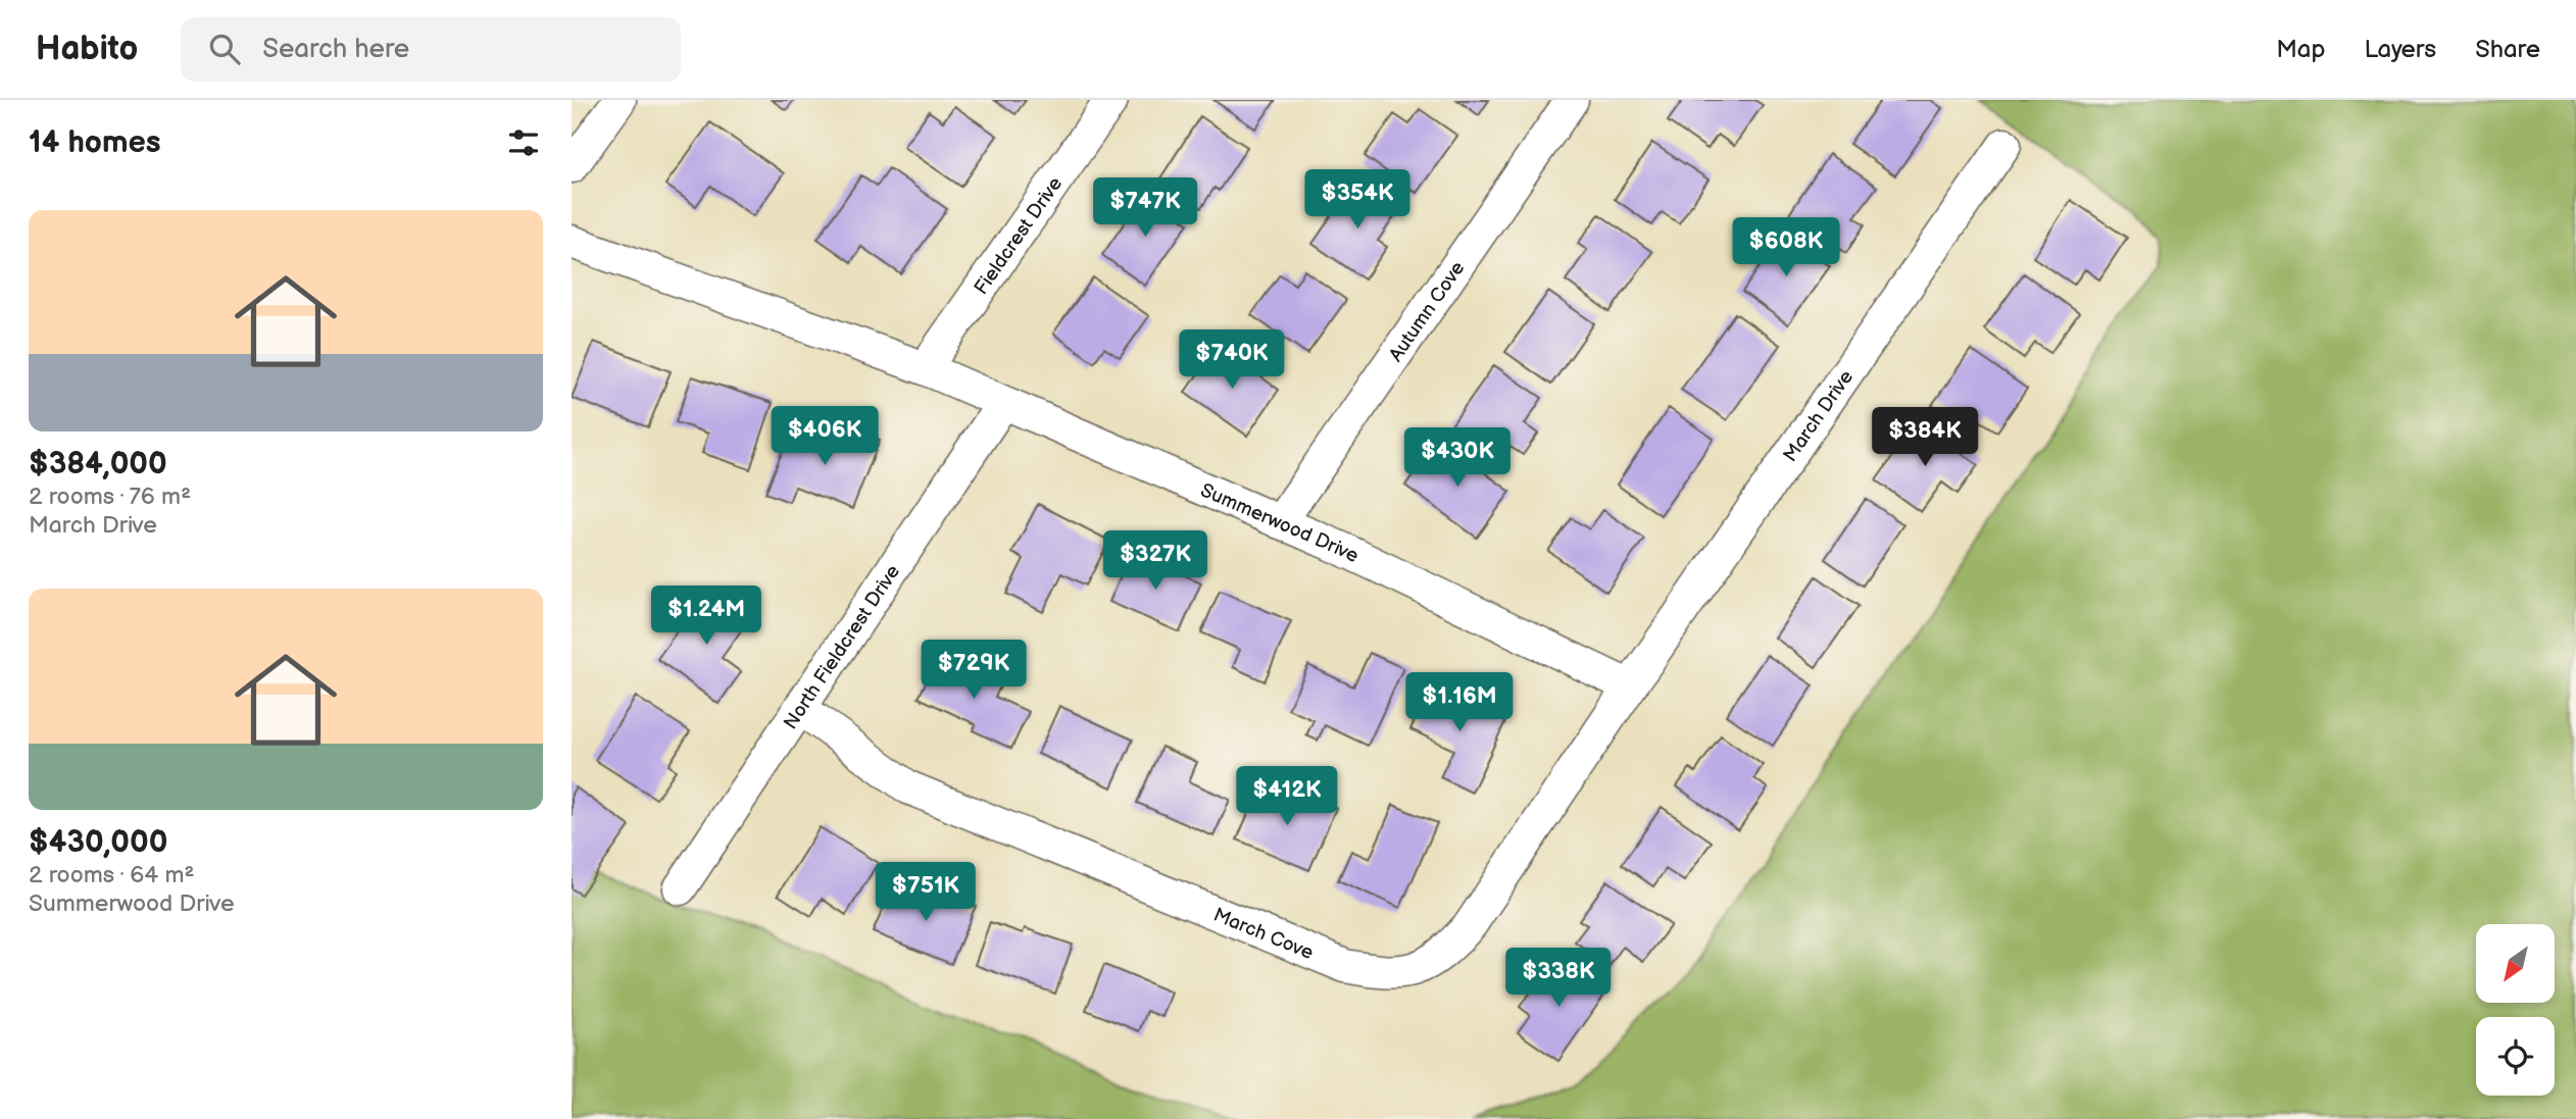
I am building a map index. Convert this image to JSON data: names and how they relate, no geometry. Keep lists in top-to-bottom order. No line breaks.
{"streets":{"street":["Fieldcrest Drive","Autumn Cove","March Drive","Summerwood Drive","North Fieldcrest Drive","March Cove"]},"crossings":[["Fieldcrest Drive","Summerwood Drive"],["Autumn Cove","Summerwood Drive"],["March Drive","Summerwood Drive"],["March Drive","March Cove"],["Summerwood Drive","North Fieldcrest Drive"],["Summerwood Drive","March Cove"],["North Fieldcrest Drive","March Cove"]],"north":"bottom left","page":{"header":"Habito","search":"Search here","nav":["Map","Layers","Share"],"heading":"14 homes","price":["$354K","$747K","$608K","$740K","$406K","$384K","$430K","$327K","$1.24M","$729K","$1.16M","$412K","$751K","$338K"],"list":[{"name":"$384,000","note":"2 rooms · 76 m² · March Drive"},{"name":"$430,000","note":"2 rooms · 64 m² · Summerwood Drive"}]}}
